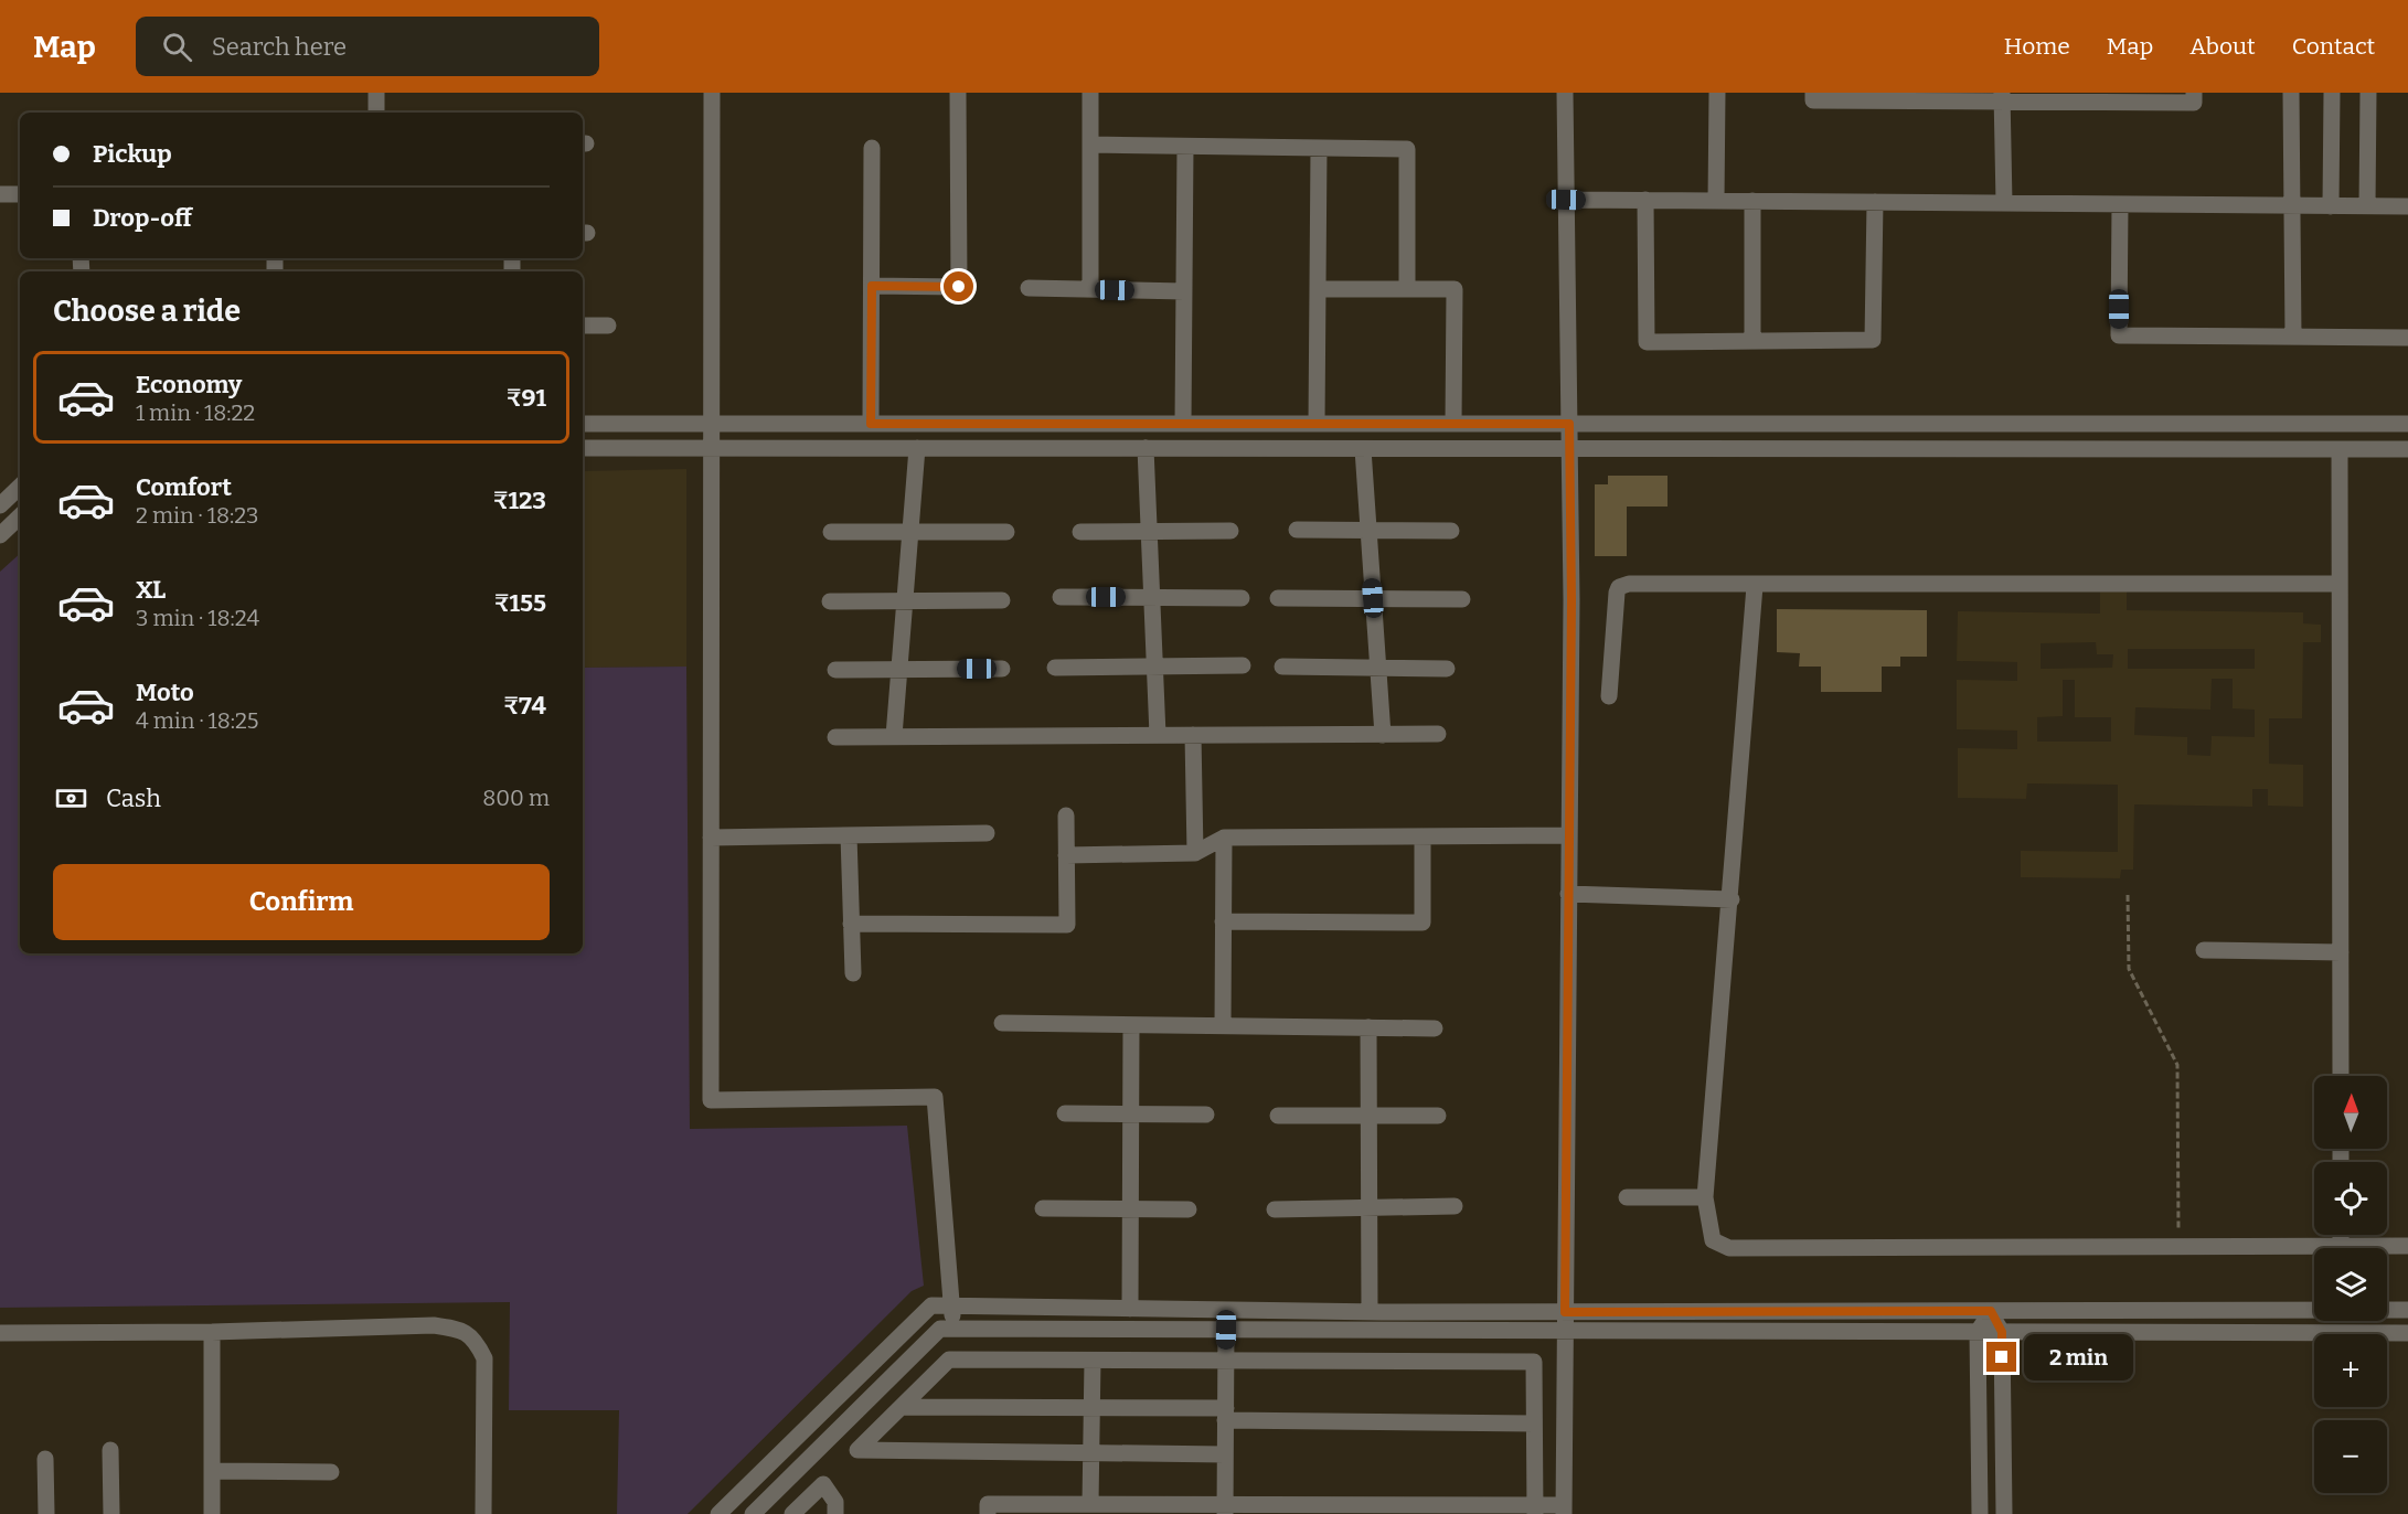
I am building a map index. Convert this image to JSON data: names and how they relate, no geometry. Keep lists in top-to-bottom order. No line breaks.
{"north":"top","page":{"header":"Map","search":"Search here","nav":["Home","Map","About","Contact"],"banner":["Pickup","Drop-off"],"heading":"Choose a ride","list":[{"name":"Economy","note":"1 min · 18:22","value":"₹91"},{"name":"Comfort","note":"2 min · 18:23","value":"₹123"},{"name":"XL","note":"3 min · 18:24","value":"₹155"},{"name":"Moto","note":"4 min · 18:25","value":"₹74"}],"pay":["Cash","800 m"],"buttons":"Confirm","map_buttons":["+","−"],"bubble":"2 min"}}
